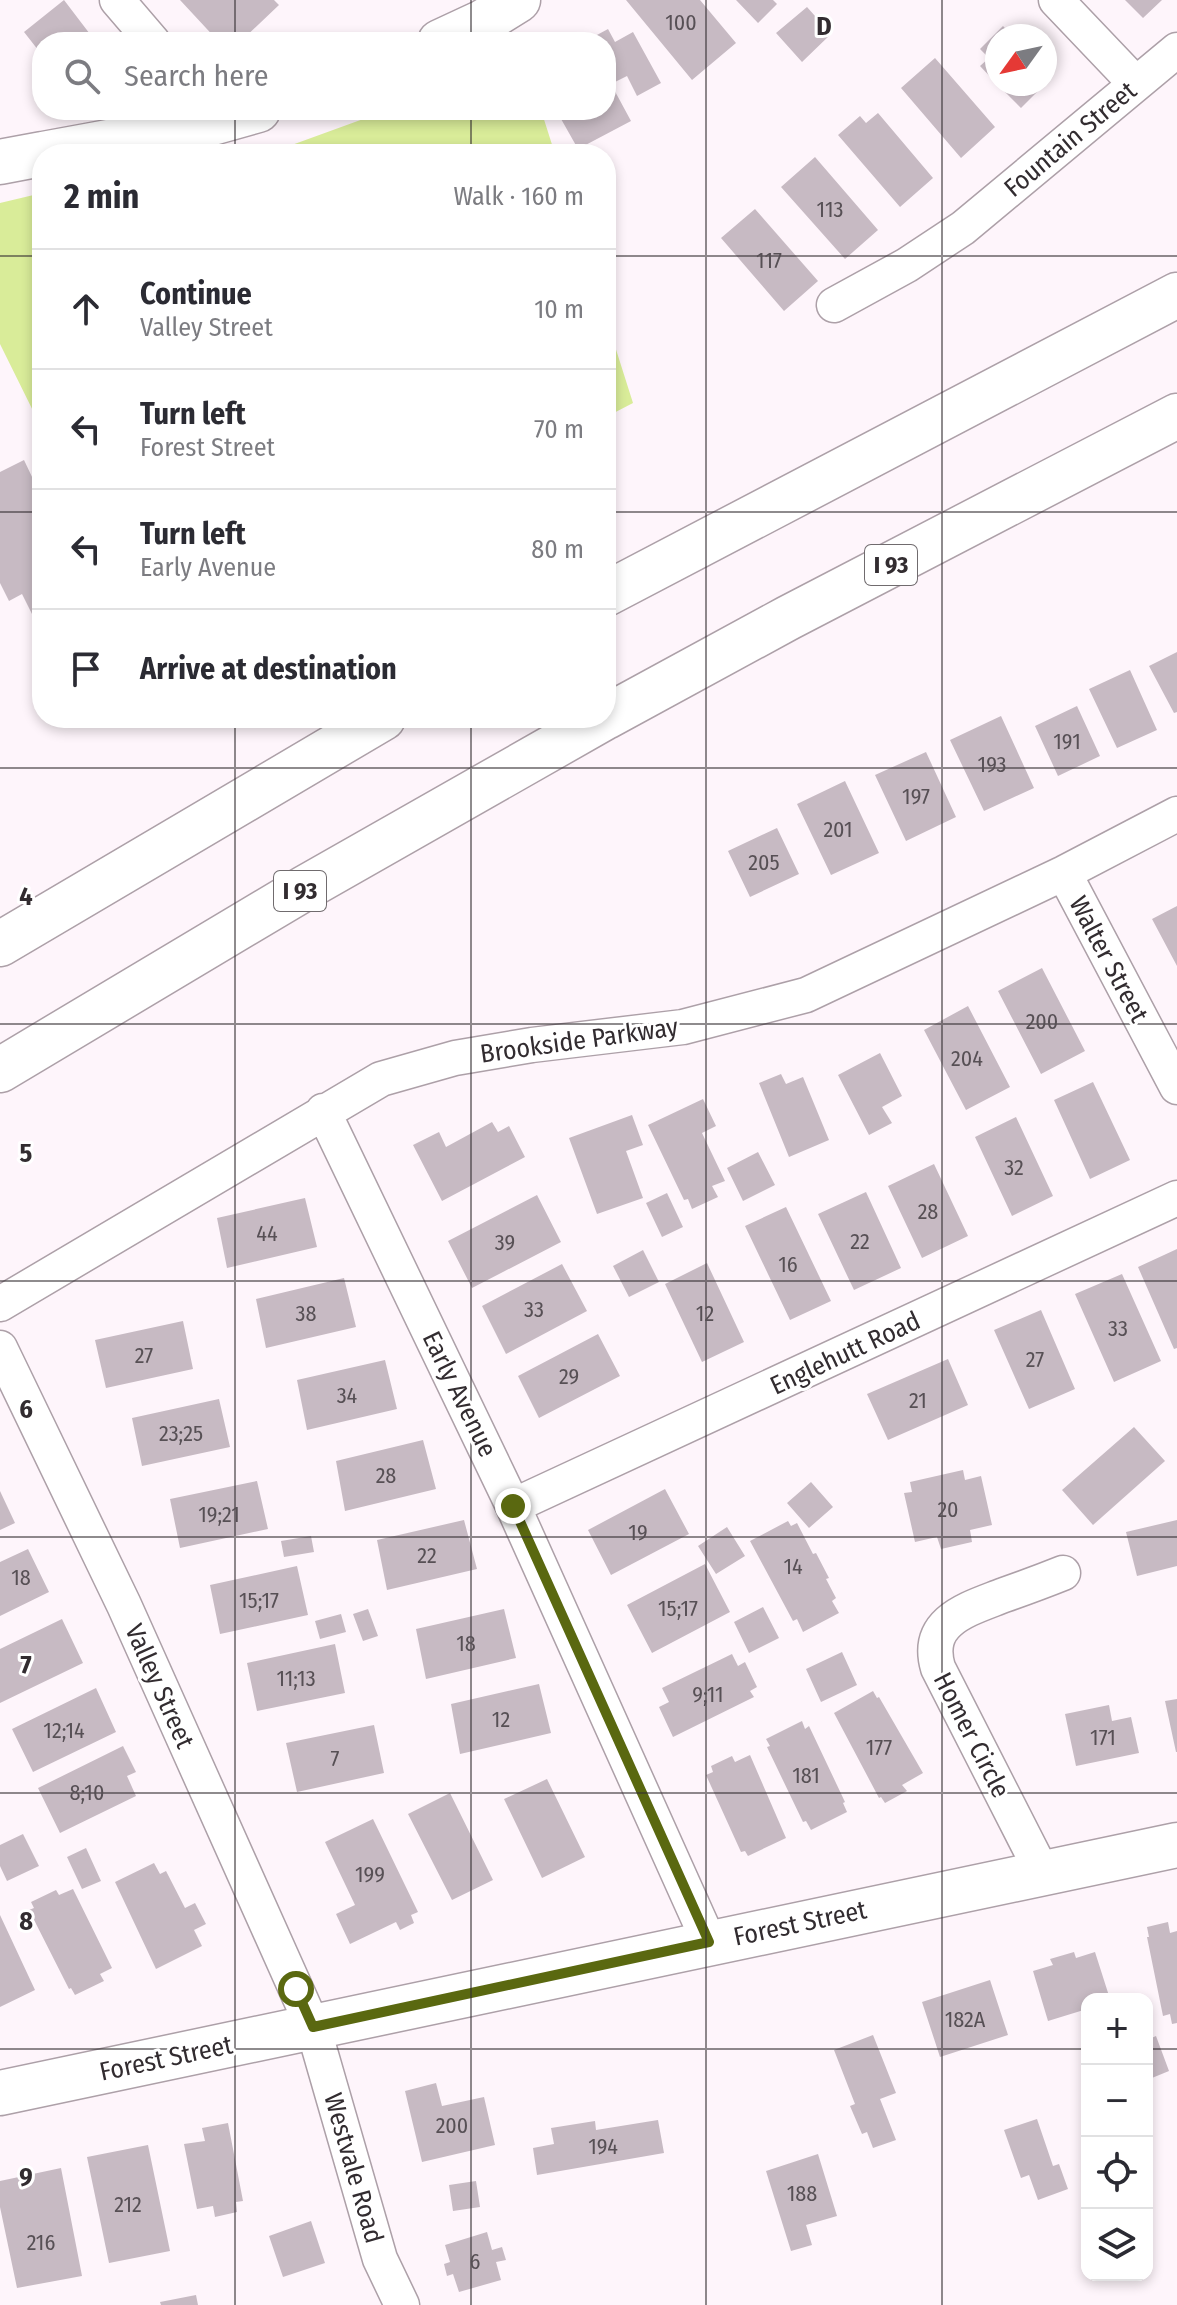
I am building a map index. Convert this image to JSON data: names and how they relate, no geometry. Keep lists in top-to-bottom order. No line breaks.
{"streets":{"main road":["I 93","Forest Street"],"street":["Fountain Street","Walter Street","Brookside Parkway","Englehutt Road","Early Avenue","Valley Street","Homer Circle","Westvale Road"]},"crossings":[["Walter Street","Brookside Parkway"],["Brookside Parkway","Early Avenue"],["Englehutt Road","Early Avenue"],["Early Avenue","Forest Street"],["Valley Street","Forest Street"],["Valley Street","Westvale Road"],["Homer Circle","Forest Street"],["Forest Street","Westvale Road"]],"house_numbers":["100","113","117","191","193","197","201","205","200","204","32","28","44","22","39","16","33","38","12","33","27","27","29","34","21","23;25","28","20","19;21","19","22","14","18","15;17","15;17","18","11;13","9;11","12","12;14","171","177","7","181","8;10","199","182A","200","194","188","212","216","6"],"north":"bottom left","page":{"search":"Search here","heading":["2 min","Walk · 160 m"],"list":[["Continue","Valley Street","10 m"],["Turn left","Forest Street","70 m"],["Turn left","Early Avenue","80 m"],"Arrive at destination"],"map_buttons":["+","−"]},"grid":{"columns":["D"],"rows":["4","5","6","7","8","9"]}}
